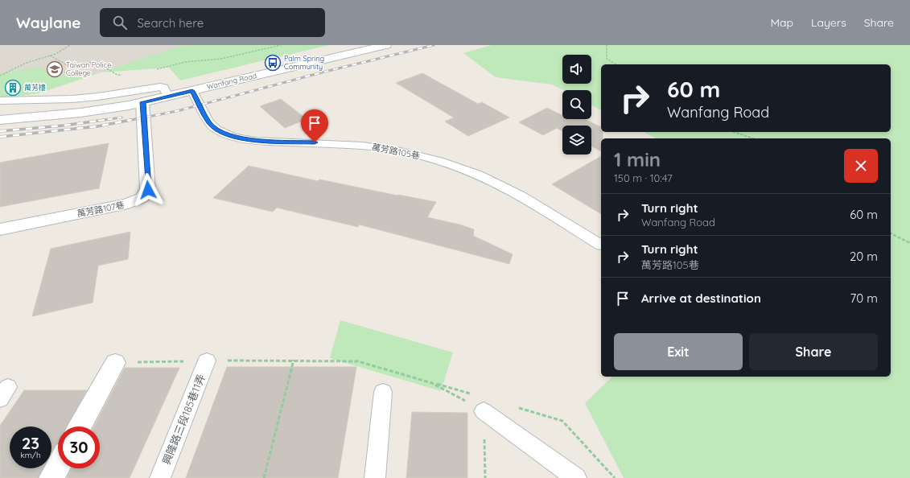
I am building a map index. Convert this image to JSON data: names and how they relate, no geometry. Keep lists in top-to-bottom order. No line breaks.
{"streets":{"street":["Wanfang Road","萬芳路107巷"],"lane":["萬芳路105巷","興隆路三段185巷11弄"]},"crossings":[["Wanfang Road","萬芳路105巷"],["Wanfang Road","萬芳路107巷"]],"places":{"bus stop":["Palm Spring Community"],"school or university":["Taiwan Police College"],"building":["萬芳樓"]},"page":{"header":"Waylane","search":"Search here","nav":["Map","Layers","Share"],"turn":["60 m","Wanfang Road"],"heading":["1 min","150 m · 10:47"],"list":[{"name":"Turn right","note":"Wanfang Road","value":"60 m"},{"name":"Turn right","note":"萬芳路105巷","value":"20 m"},{"name":"Arrive at destination","value":"70 m"}],"buttons":["Exit","Share"],"speed":"23 km/h","limit":"30"}}
